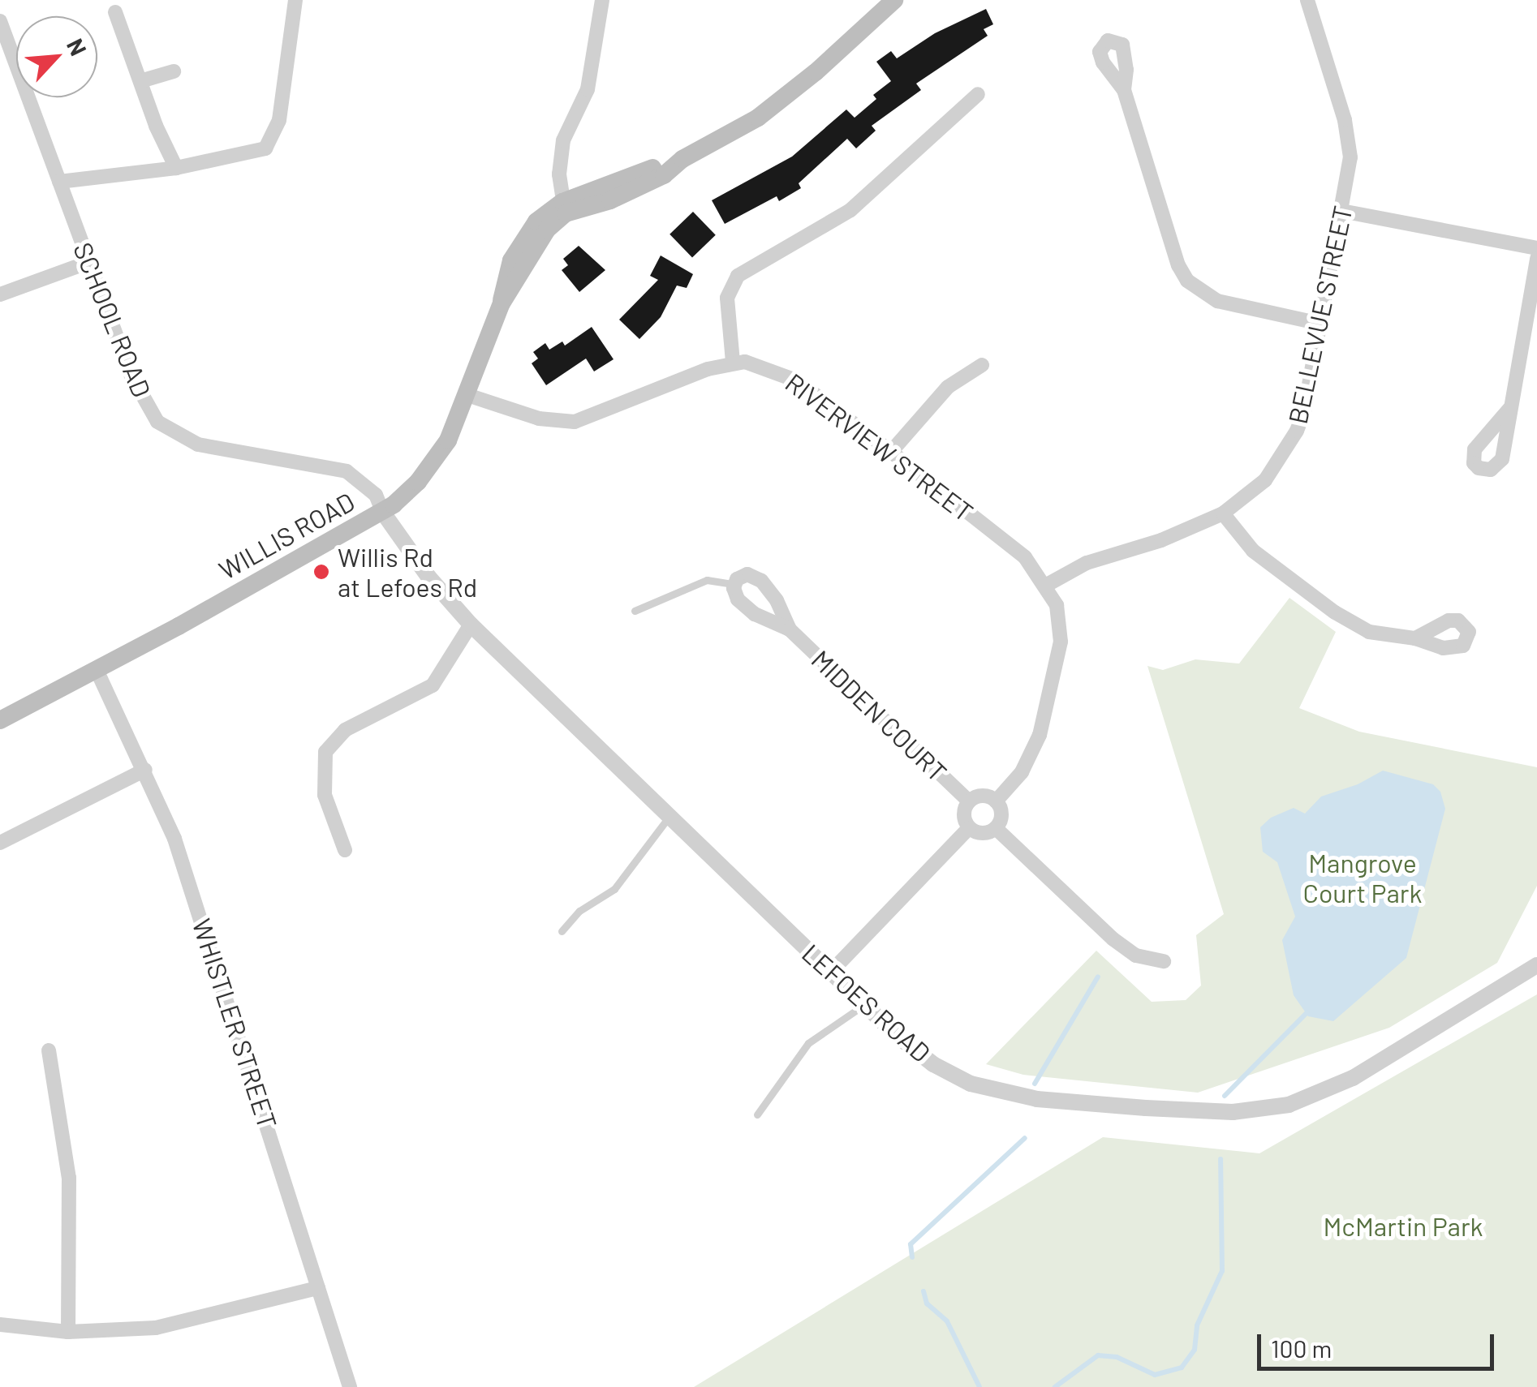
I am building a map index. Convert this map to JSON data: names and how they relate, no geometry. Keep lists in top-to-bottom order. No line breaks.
{"streets":{"main road":["WILLIS ROAD"],"street":["BELLEVUE STREET","SCHOOL ROAD","RIVERVIEW STREET","MIDDEN COURT","LEFOES ROAD","WHISTLER STREET"]},"crossings":[["BELLEVUE STREET","RIVERVIEW STREET"],["SCHOOL ROAD","WILLIS ROAD"],["SCHOOL ROAD","LEFOES ROAD"],["RIVERVIEW STREET","MIDDEN COURT"],["WILLIS ROAD","LEFOES ROAD"],["WILLIS ROAD","WHISTLER STREET"]],"parks":["Mangrove Court Park","McMartin Park"],"places":["Willis Rd at Lefoes Rd"],"scale_bar":"100 m","north":"top right"}
